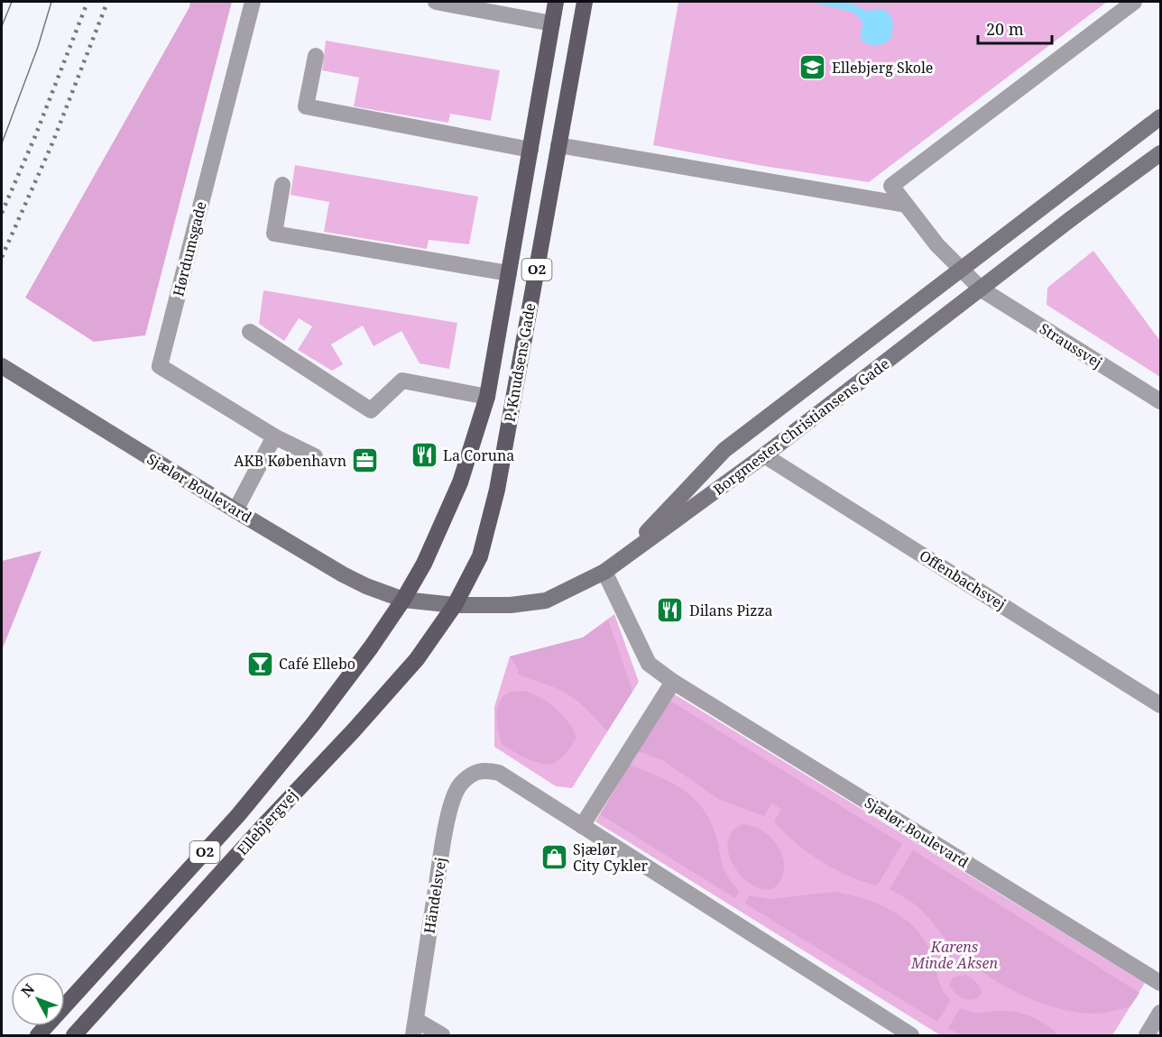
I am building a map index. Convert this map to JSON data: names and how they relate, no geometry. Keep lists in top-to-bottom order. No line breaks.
{"streets":{"main road":["O2","P. Knudsens Gade","Ellebjergvej"],"street":["Hørdumsgade","Straussvej","Borgmester Christiansens Gade","Sjælør Boulevard","Offenbachsvej","Händelsvej"]},"crossings":[["Straussvej","Borgmester Christiansens Gade"],["P. Knudsens Gade","Borgmester Christiansens Gade"],["P. Knudsens Gade","Sjælør Boulevard"],["P. Knudsens Gade","Ellebjergvej"],["Borgmester Christiansens Gade","Sjælør Boulevard"],["Borgmester Christiansens Gade","Offenbachsvej"],["Borgmester Christiansens Gade","Ellebjergvej"],["Sjælør Boulevard","Ellebjergvej"]],"parks":["Karens Minde Aksen"],"places":{"school or university":["Ellebjerg Skole"],"restaurant":["La Coruna","Dilans Pizza"],"office":["AKB København"],"bar":["Café Ellebo"],"shop":["Sjælør City Cykler"]},"scale_bar":"20 m","north":"top left"}
